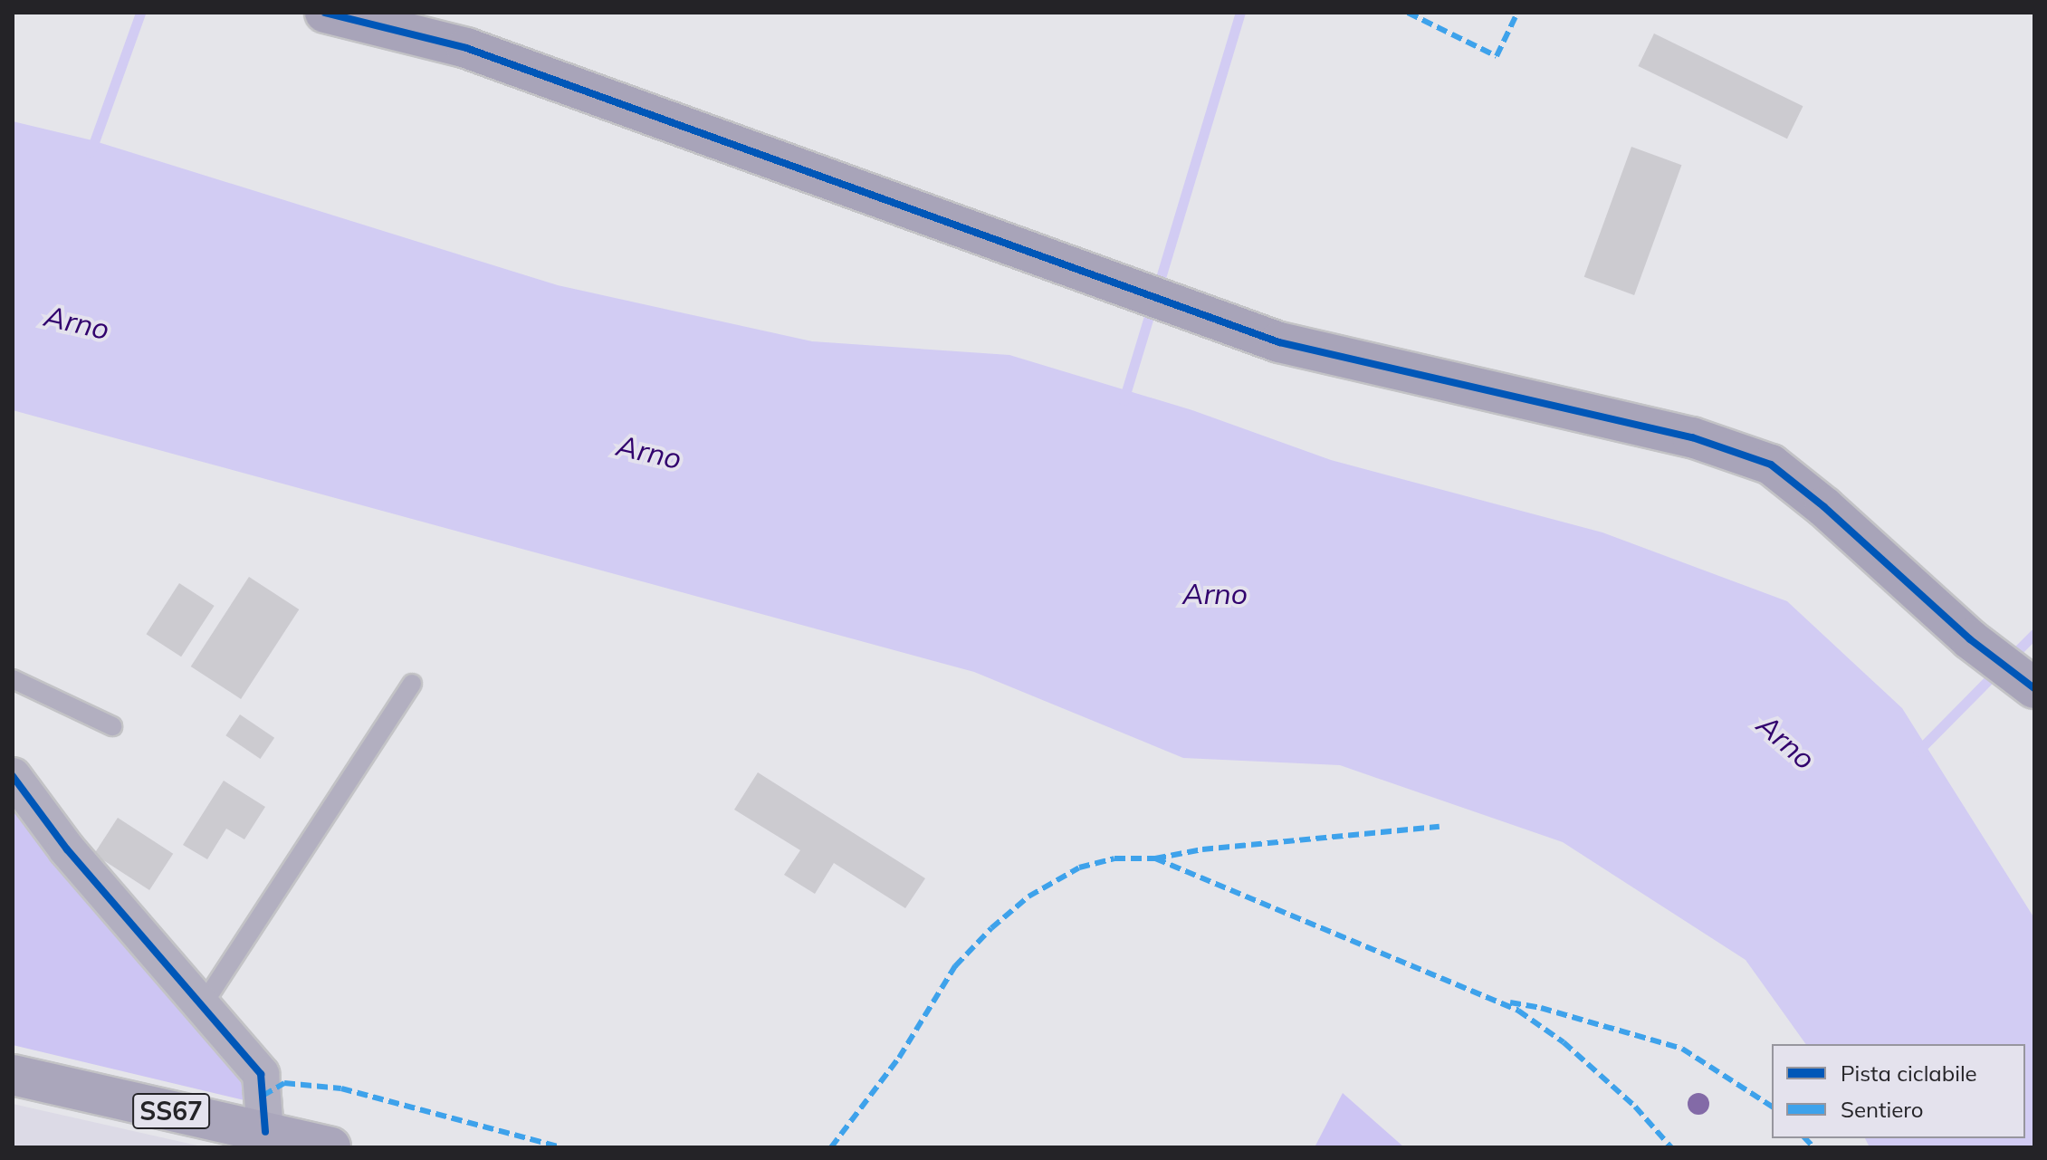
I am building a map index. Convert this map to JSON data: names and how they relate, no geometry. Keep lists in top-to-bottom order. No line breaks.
{"streets":{"main road":["SS67"]},"water":["Arno"],"legend":["Pista ciclabile","Sentiero"]}
